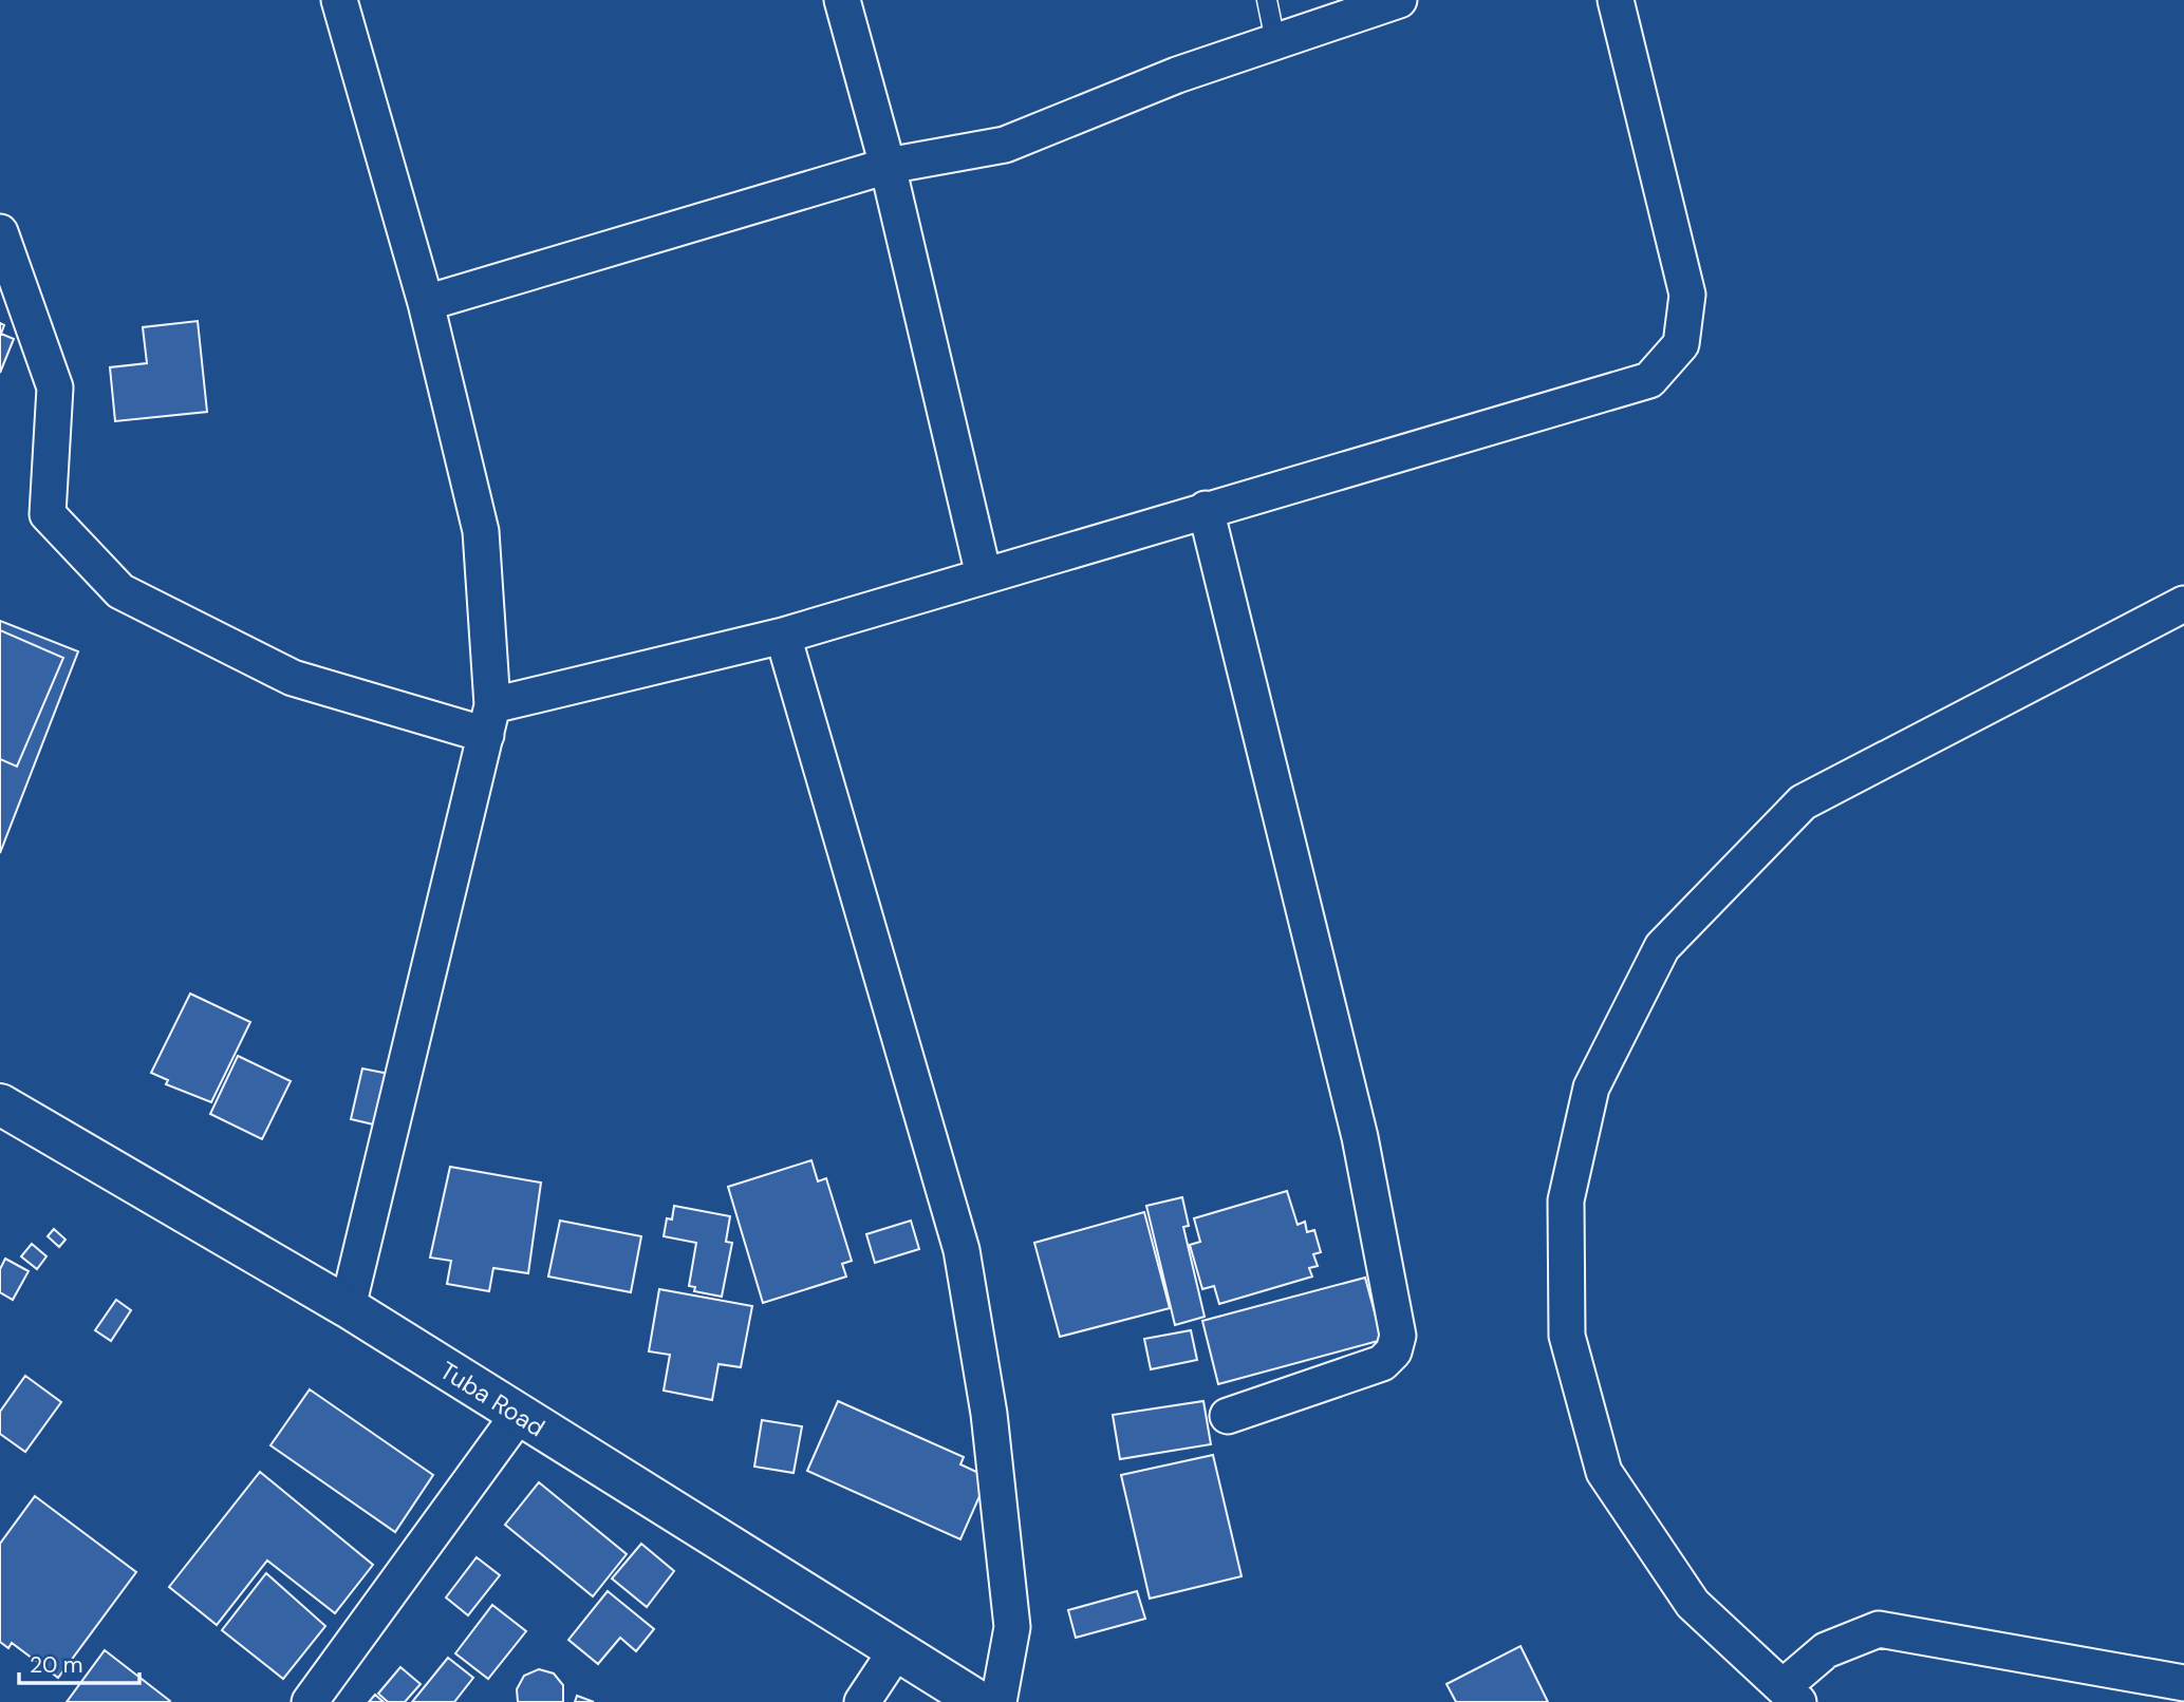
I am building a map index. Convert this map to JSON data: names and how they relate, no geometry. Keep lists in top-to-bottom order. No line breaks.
{"streets":{"street":["Tuba Road"]},"scale_bar":"20 m"}
